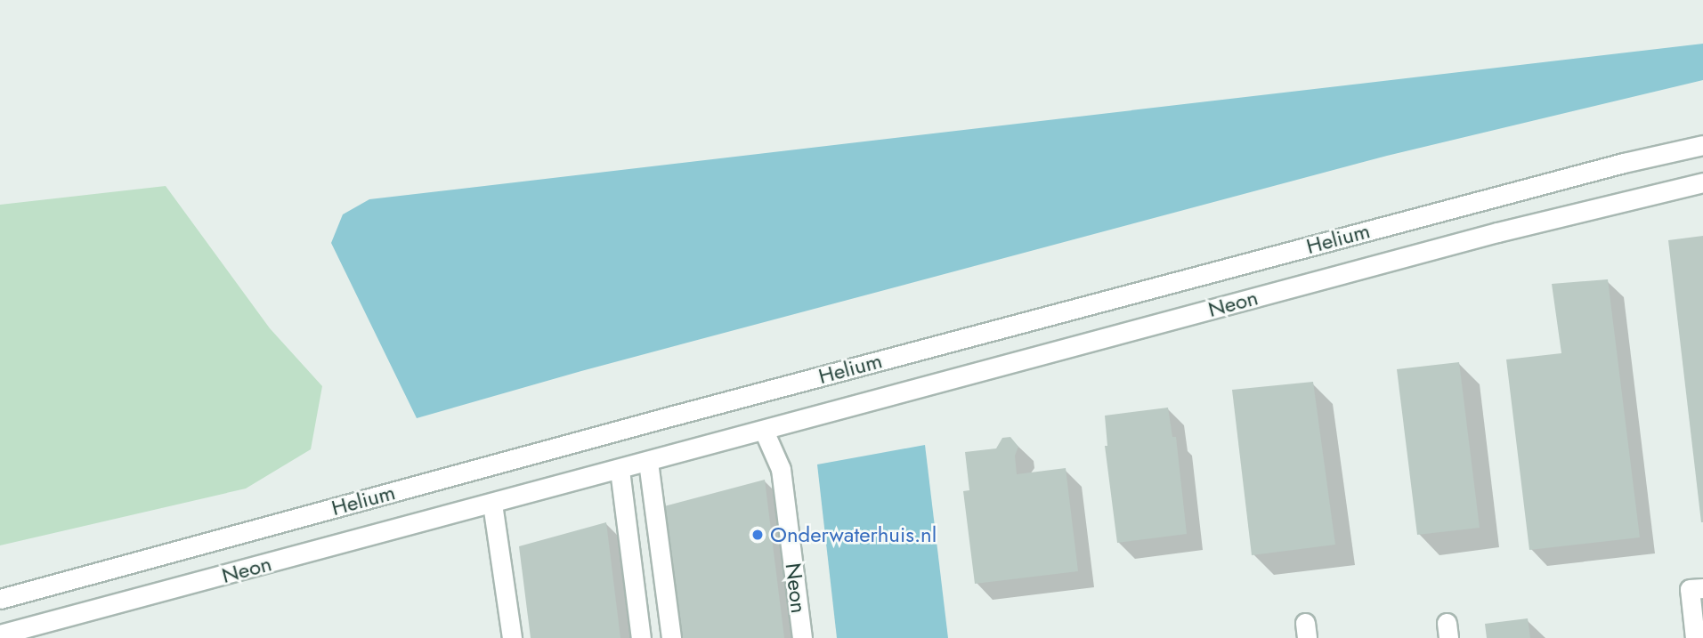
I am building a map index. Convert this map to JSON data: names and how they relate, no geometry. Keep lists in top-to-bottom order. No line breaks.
{"streets":{"street":["Helium","Neon"]},"places":["Onderwaterhuis.nl"]}
